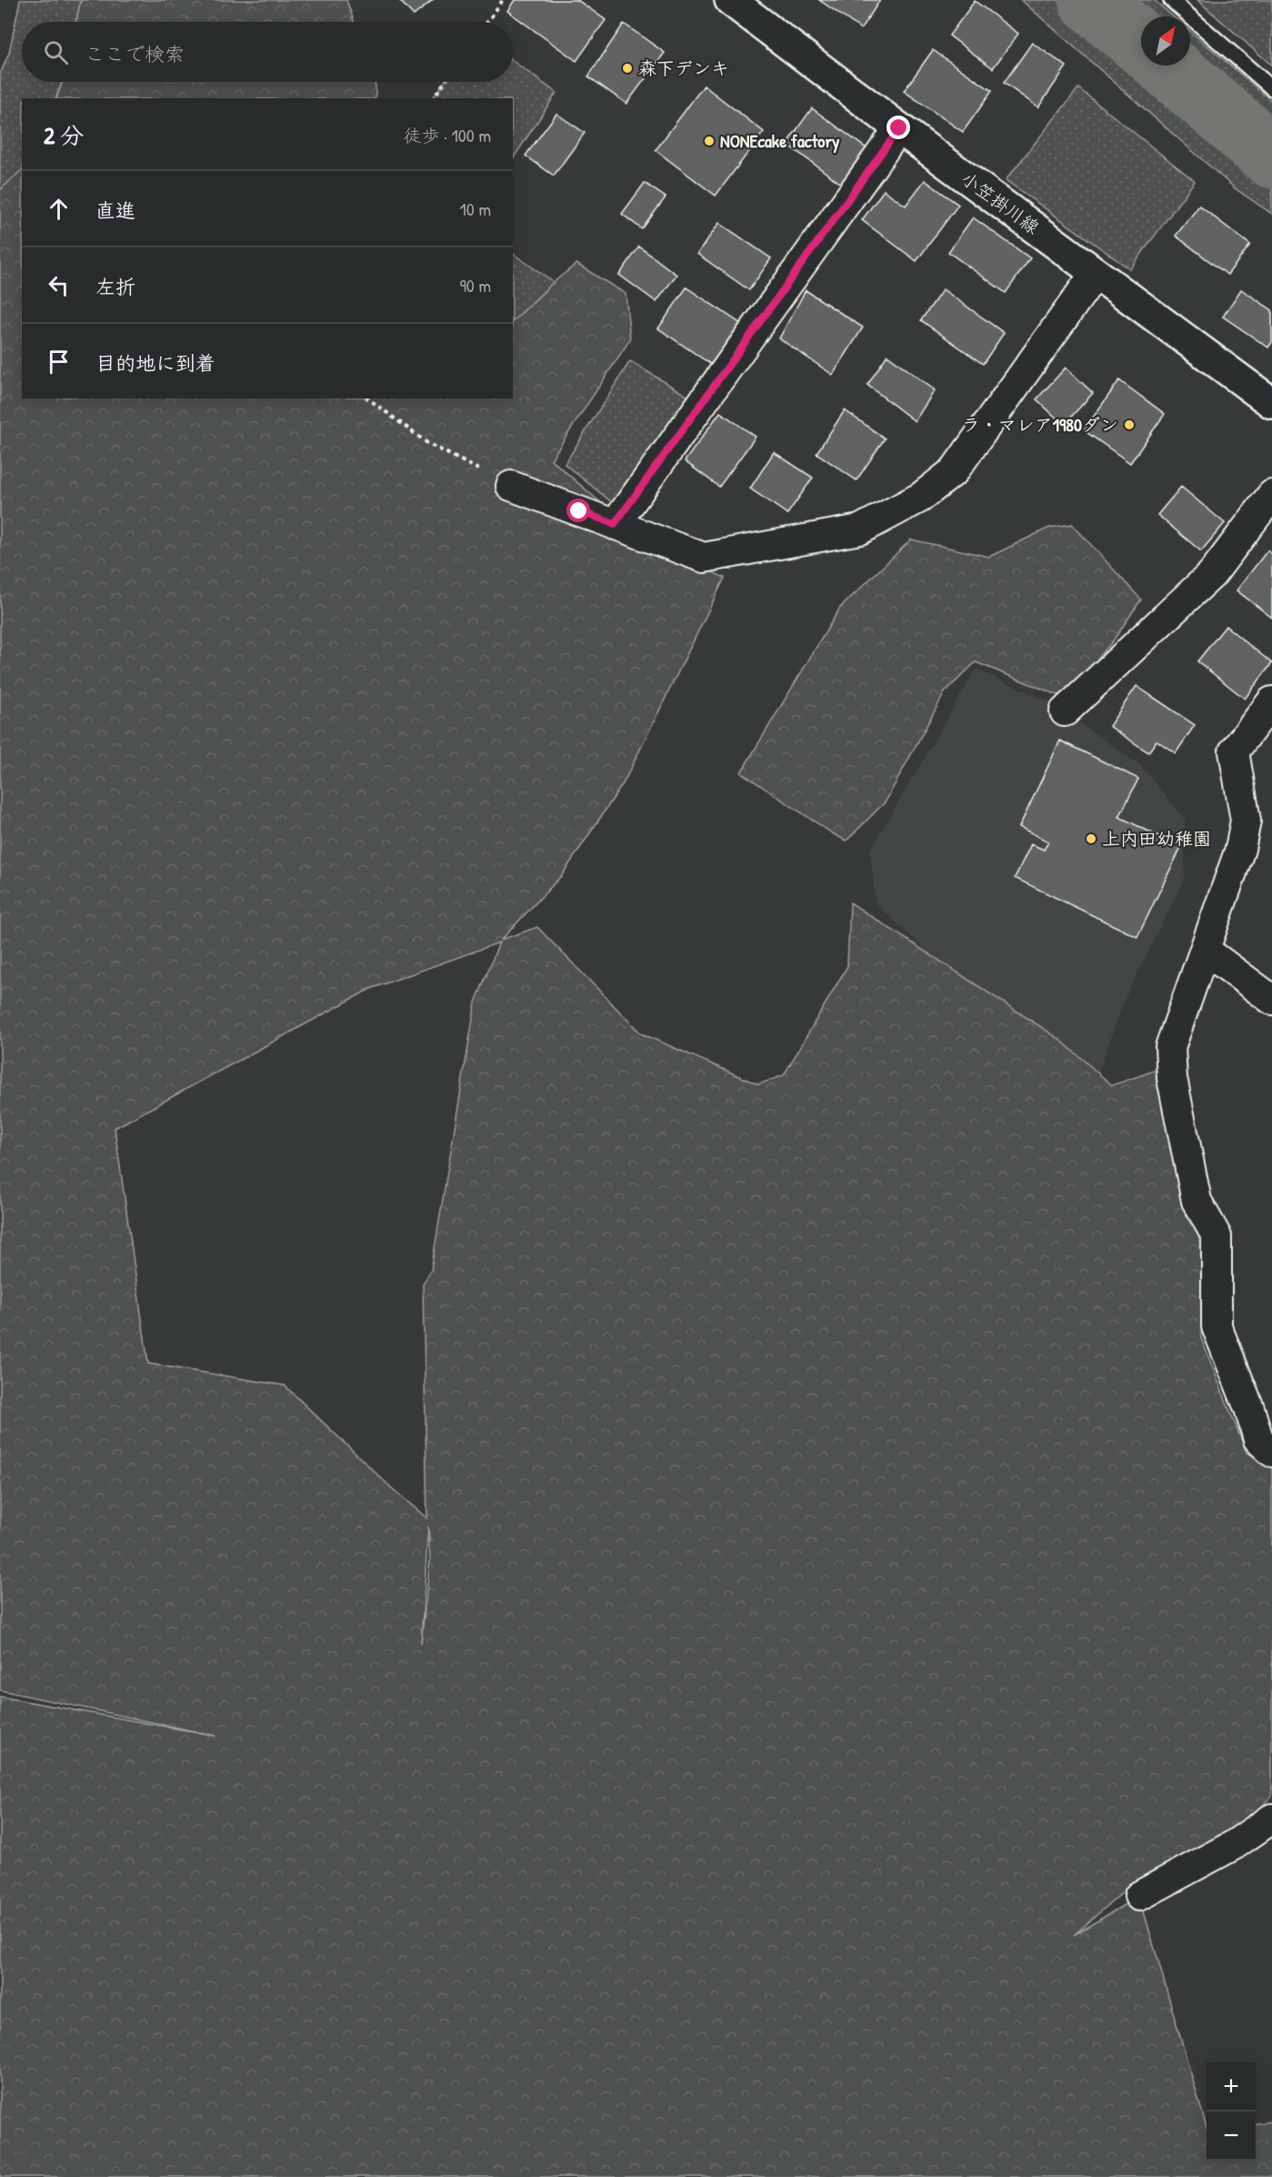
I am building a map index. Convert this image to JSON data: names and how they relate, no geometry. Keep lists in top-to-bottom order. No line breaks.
{"streets":{"main road":["小笠掛川線"]},"places":["森下デンキ","NONEcake factory","ラ・マレア1980ダン","上内田幼稚園"],"north":"top right","page":{"search":"ここで検索","heading":["2 分","徒歩 · 100 m"],"list":[["直進","10 m"],["左折","90 m"],"目的地に到着"],"map_buttons":["+","−"]}}
